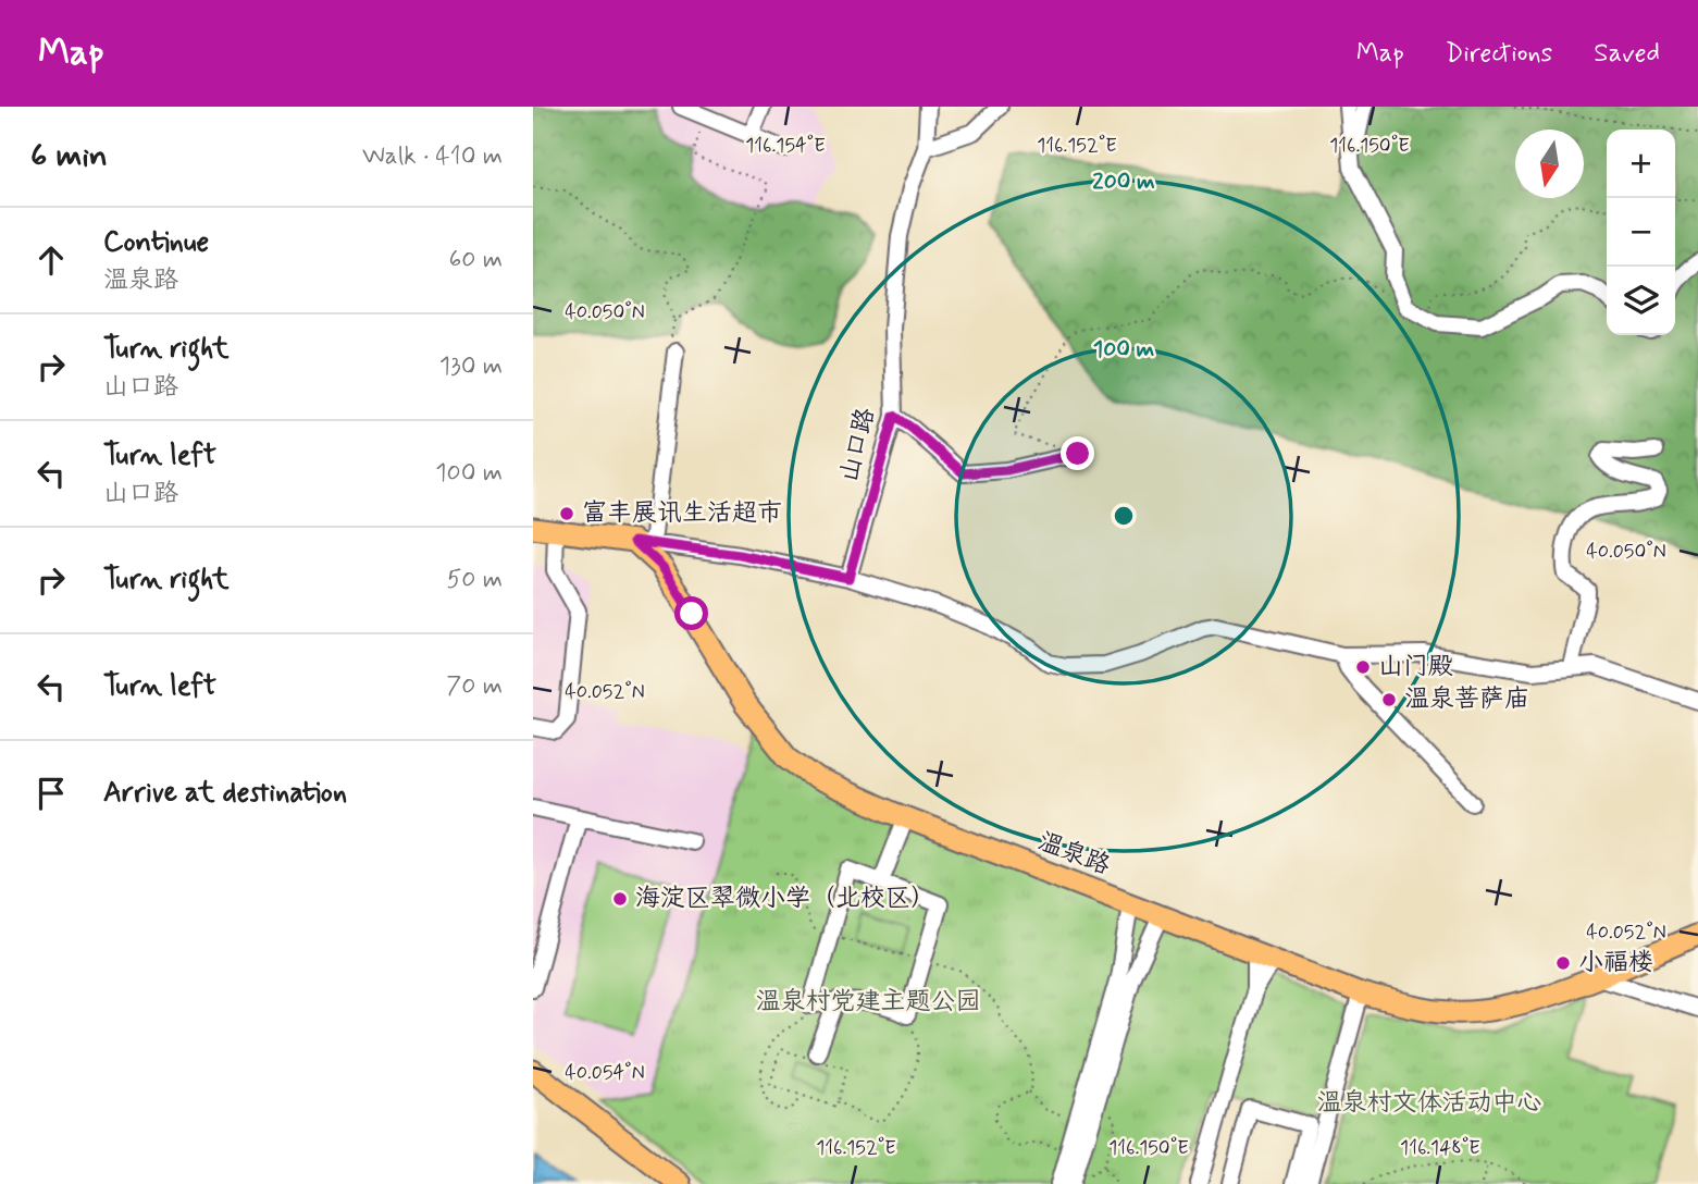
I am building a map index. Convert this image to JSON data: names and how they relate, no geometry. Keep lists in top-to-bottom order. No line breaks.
{"streets":{"main road":["温泉路"],"street":["山口路"]},"parks":["温泉村党建主题公园","温泉村文体活动中心"],"places":["富丰展讯生活超市","山门殿","温泉菩萨庙","海淀区翠微小学（北校区）","小福楼"],"north":"bottom","page":{"header":"Map","nav":["Map","Directions","Saved"],"heading":["6 min","Walk · 410 m"],"map_buttons":["+","−"],"list":[["Continue","温泉路","60 m"],["Turn right","山口路","130 m"],["Turn left","山口路","100 m"],["Turn right","50 m"],["Turn left","70 m"],"Arrive at destination"]},"coordinates":["116.154°E","116.152°E","116.150°E","40.050°N","40.052°N","40.054°N","116.148°E"],"rings":["200 m","100 m"]}
